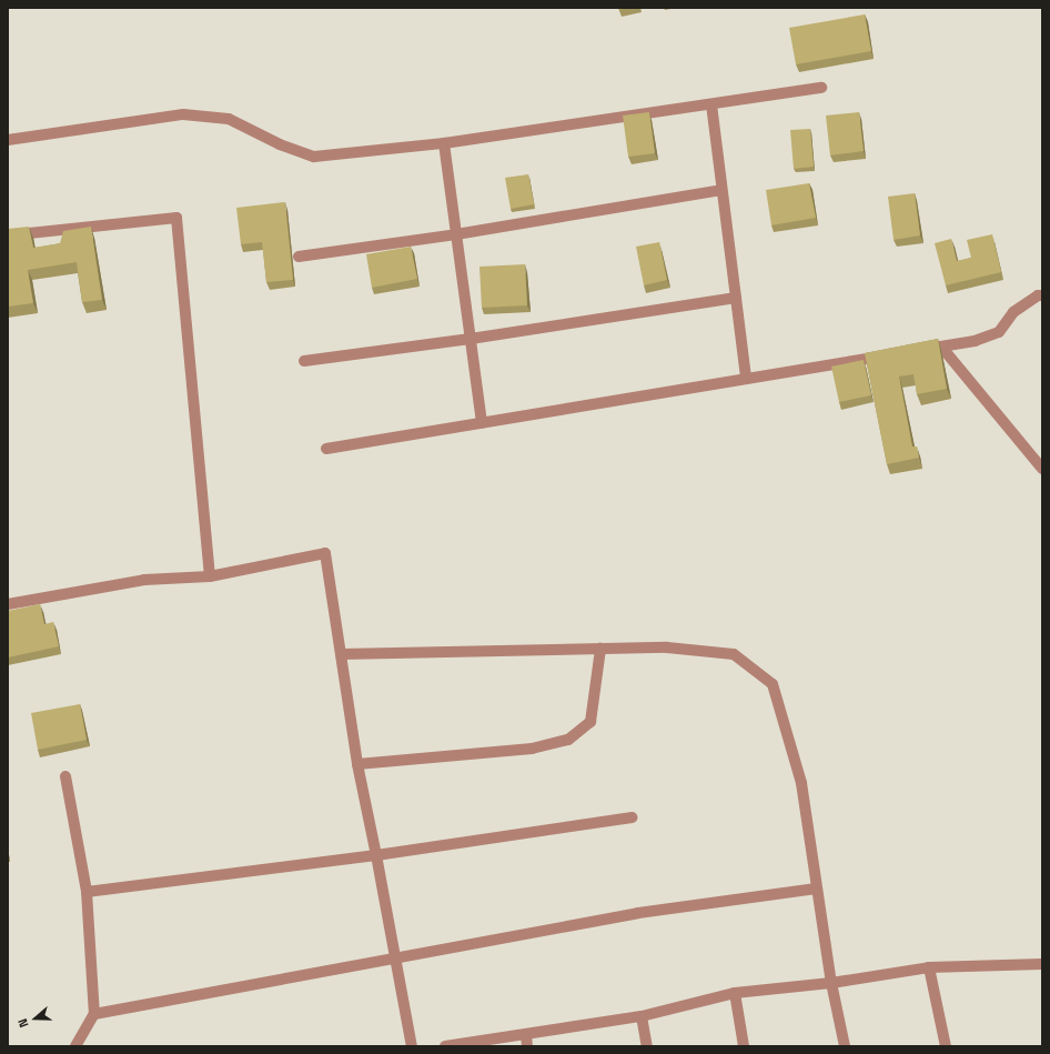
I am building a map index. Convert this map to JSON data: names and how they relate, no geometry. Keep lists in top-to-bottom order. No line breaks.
{"north":"left"}
